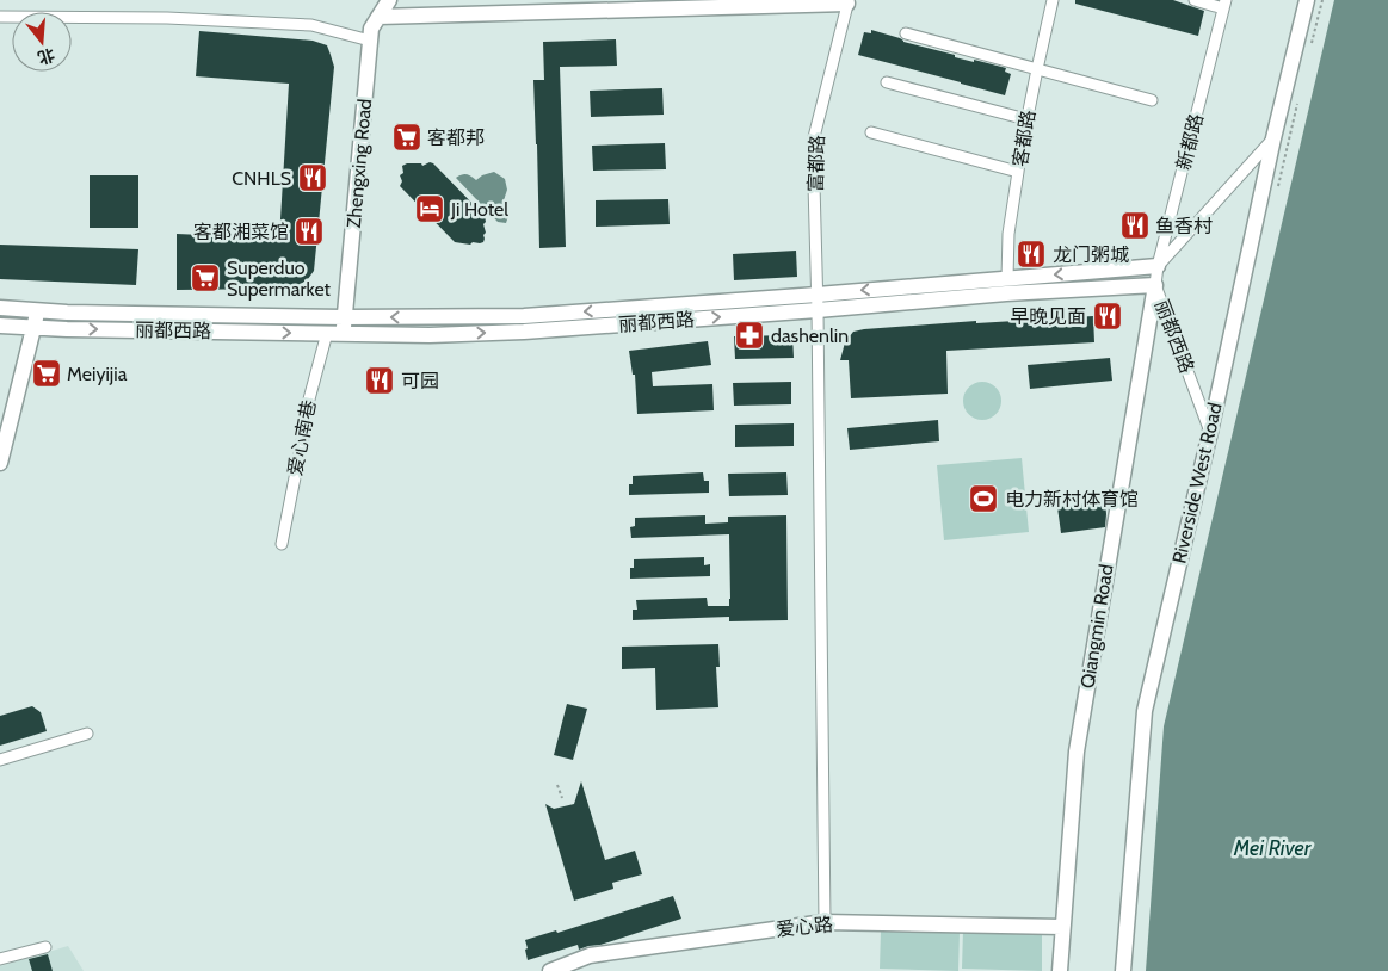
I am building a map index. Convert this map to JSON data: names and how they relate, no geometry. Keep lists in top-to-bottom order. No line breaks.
{"streets":{"street":["客都路","新都路","Zhengxing Road","富都路","丽都西路","爱心南巷","Riverside West Road","Qiangmin Road","爱心路"]},"crossings":[["客都路","丽都西路"],["新都路","丽都西路"],["新都路","Qiangmin Road"],["Zhengxing Road","丽都西路"],["富都路","丽都西路"],["富都路","爱心路"],["丽都西路","爱心南巷"],["丽都西路","Riverside West Road"],["丽都西路","Qiangmin Road"],["Qiangmin Road","爱心路"]],"water":["Mei River"],"places":{"supermarket":["客都邦","Superduo Supermarket","Meiyijia"],"restaurant":["CNHLS","鱼香村","客都湘菜馆","龙门粥城","早晚见面","可园"],"hotel":["Ji Hotel"],"pharmacy":["dashenlin"],"sports":["电力新村体育馆"]},"north":"bottom"}
